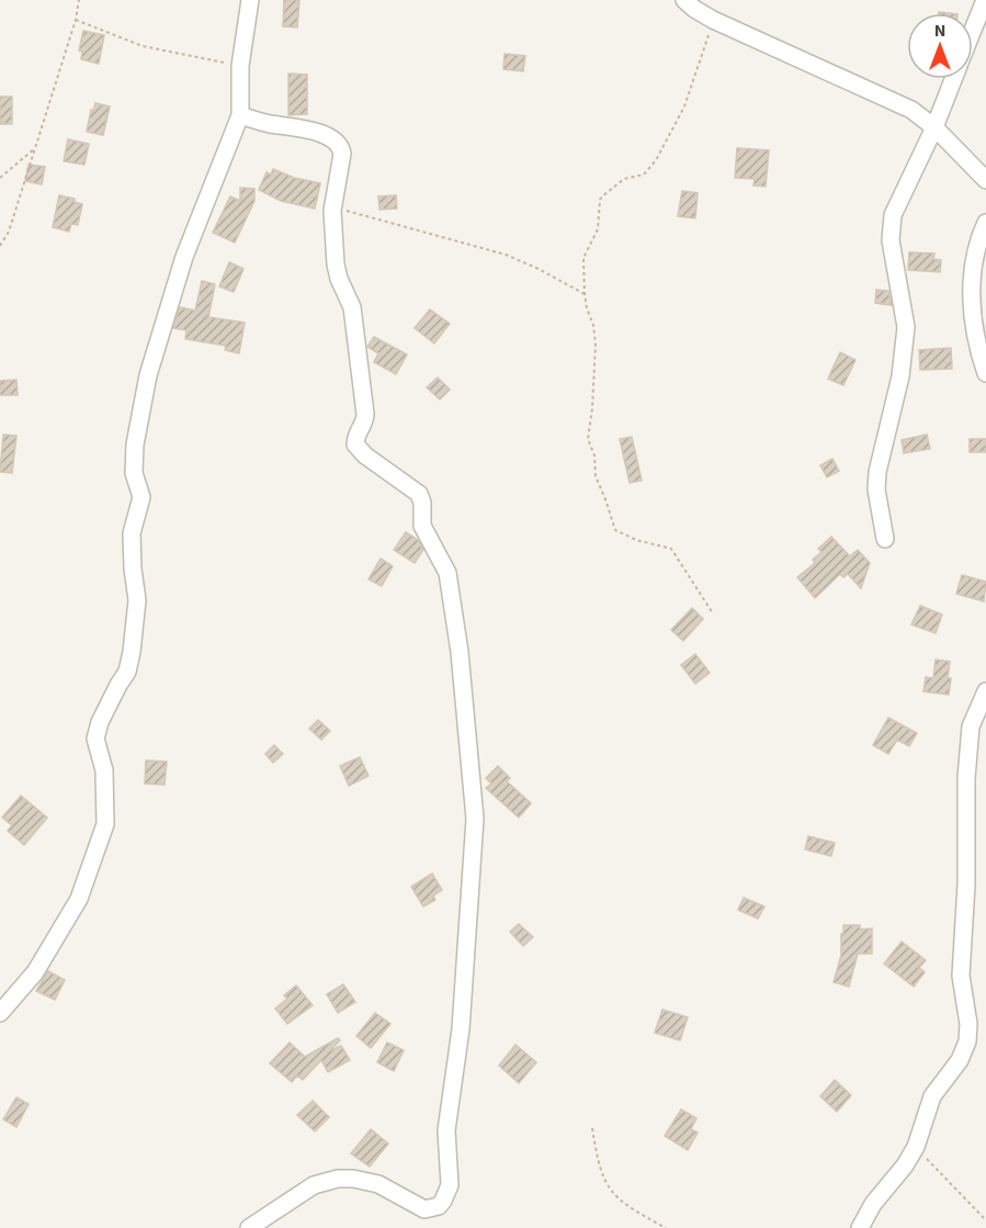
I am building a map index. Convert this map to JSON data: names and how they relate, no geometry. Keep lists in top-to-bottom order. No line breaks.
{"north":"top"}
